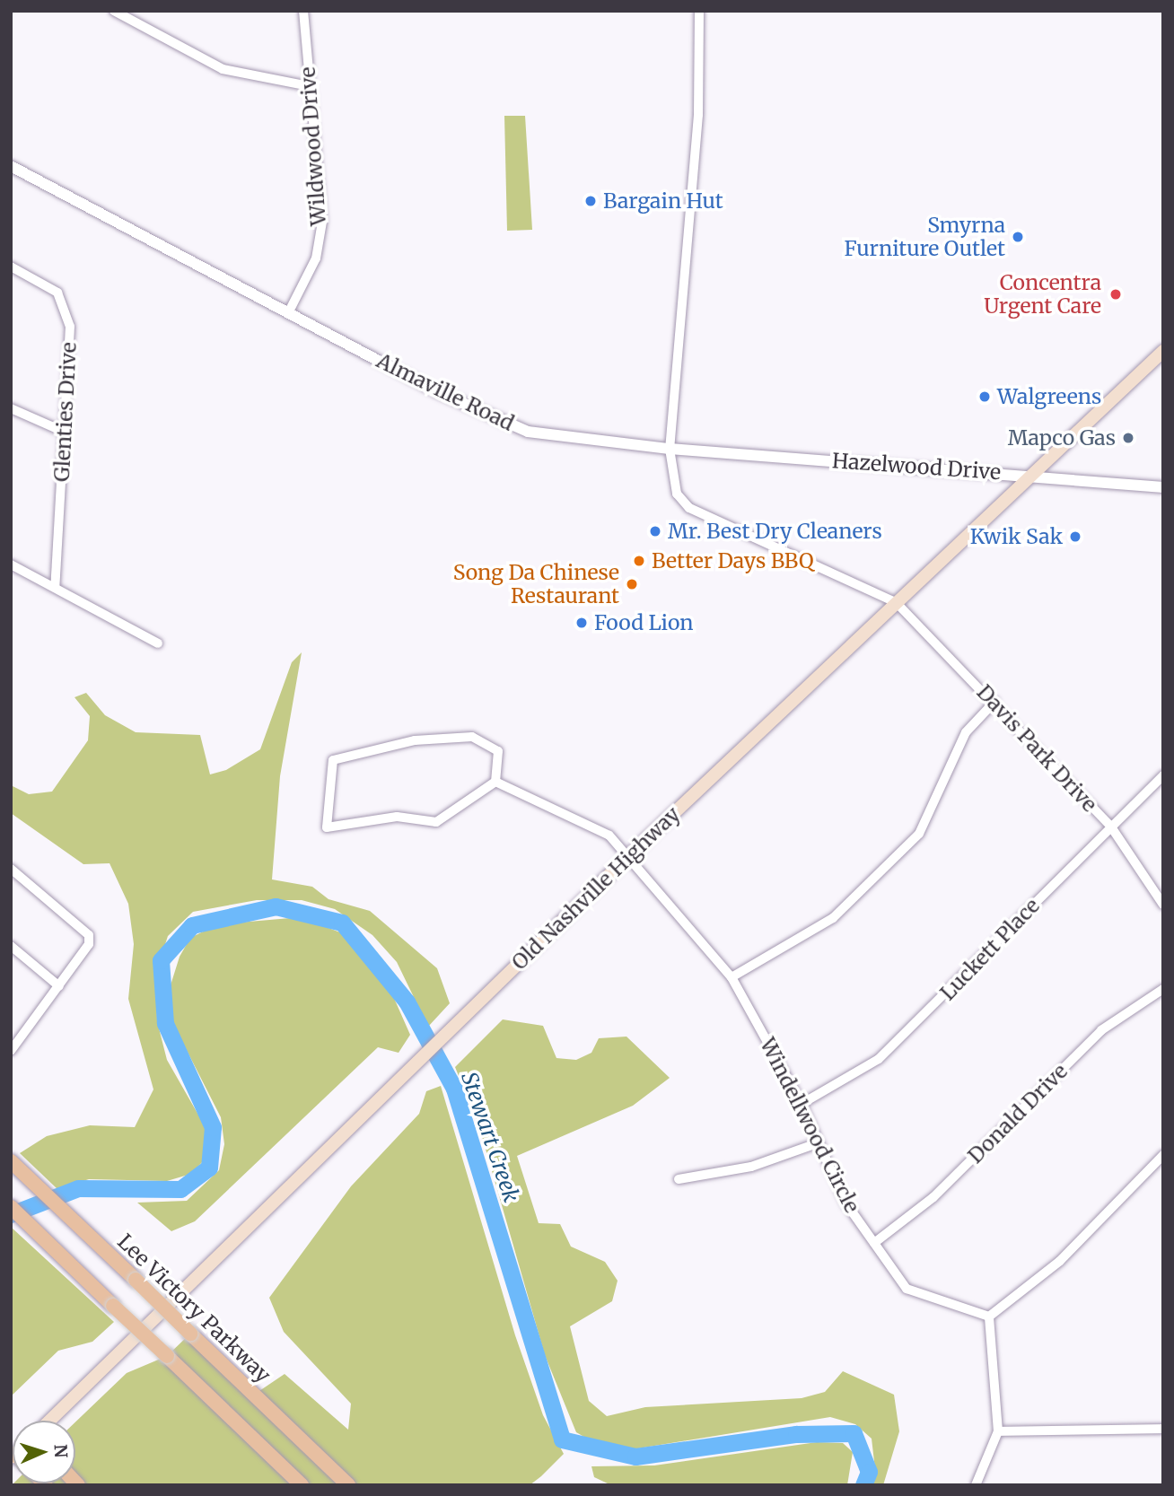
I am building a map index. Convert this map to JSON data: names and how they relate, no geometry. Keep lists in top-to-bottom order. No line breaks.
{"streets":{"main road":["Old Nashville Highway","Lee Victory Parkway"],"street":["Wildwood Drive","Almaville Road","Glenties Drive","Hazelwood Drive","Davis Park Drive","Luckett Place","Donald Drive","Windellwood Circle"]},"crossings":[["Wildwood Drive","Almaville Road"],["Almaville Road","Hazelwood Drive"],["Hazelwood Drive","Old Nashville Highway"],["Davis Park Drive","Old Nashville Highway"],["Davis Park Drive","Luckett Place"],["Old Nashville Highway","Windellwood Circle"],["Luckett Place","Windellwood Circle"],["Donald Drive","Windellwood Circle"]],"water":["Stewart Creek"],"places":["Bargain Hut","Smyrna Furniture Outlet","Concentra Urgent Care","Walgreens","Mapco Gas","Mr. Best Dry Cleaners","Kwik Sak","Better Days BBQ","Song Da Chinese Restaurant","Food Lion"],"north":"right"}
